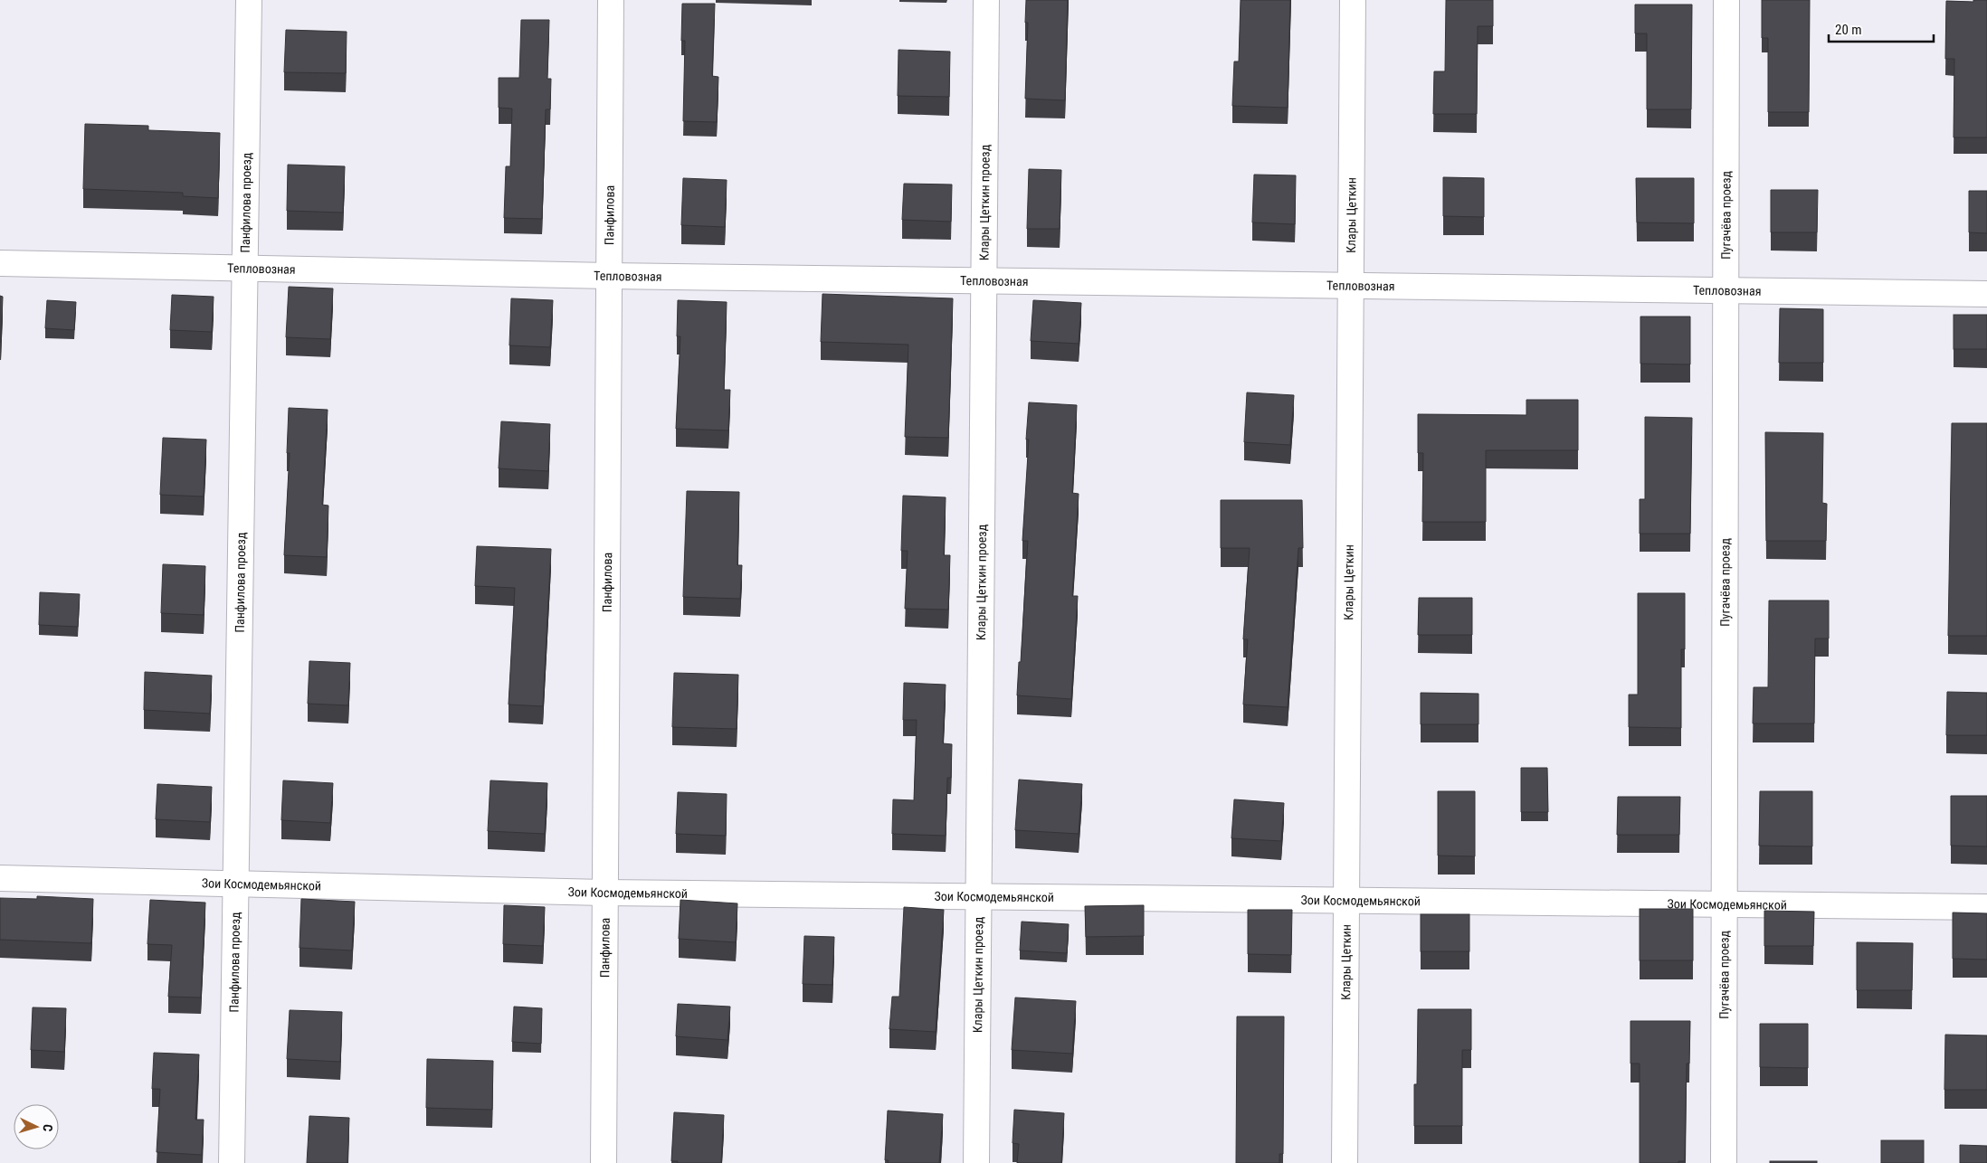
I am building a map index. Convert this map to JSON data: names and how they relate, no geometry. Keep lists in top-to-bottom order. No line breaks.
{"streets":{"street":["Панфилова проезд","Клары Цеткин проезд","Панфилова","Клары Цеткин","Пугачёва проезд","Тепловозная","Зои Космодемьянской"]},"crossings":[["Панфилова проезд","Тепловозная"],["Панфилова проезд","Зои Космодемьянской"],["Клары Цеткин проезд","Тепловозная"],["Клары Цеткин проезд","Зои Космодемьянской"],["Панфилова","Тепловозная"],["Панфилова","Зои Космодемьянской"],["Клары Цеткин","Тепловозная"],["Клары Цеткин","Зои Космодемьянской"],["Пугачёва проезд","Тепловозная"],["Пугачёва проезд","Зои Космодемьянской"]],"scale_bar":"20 m","north":"right"}
